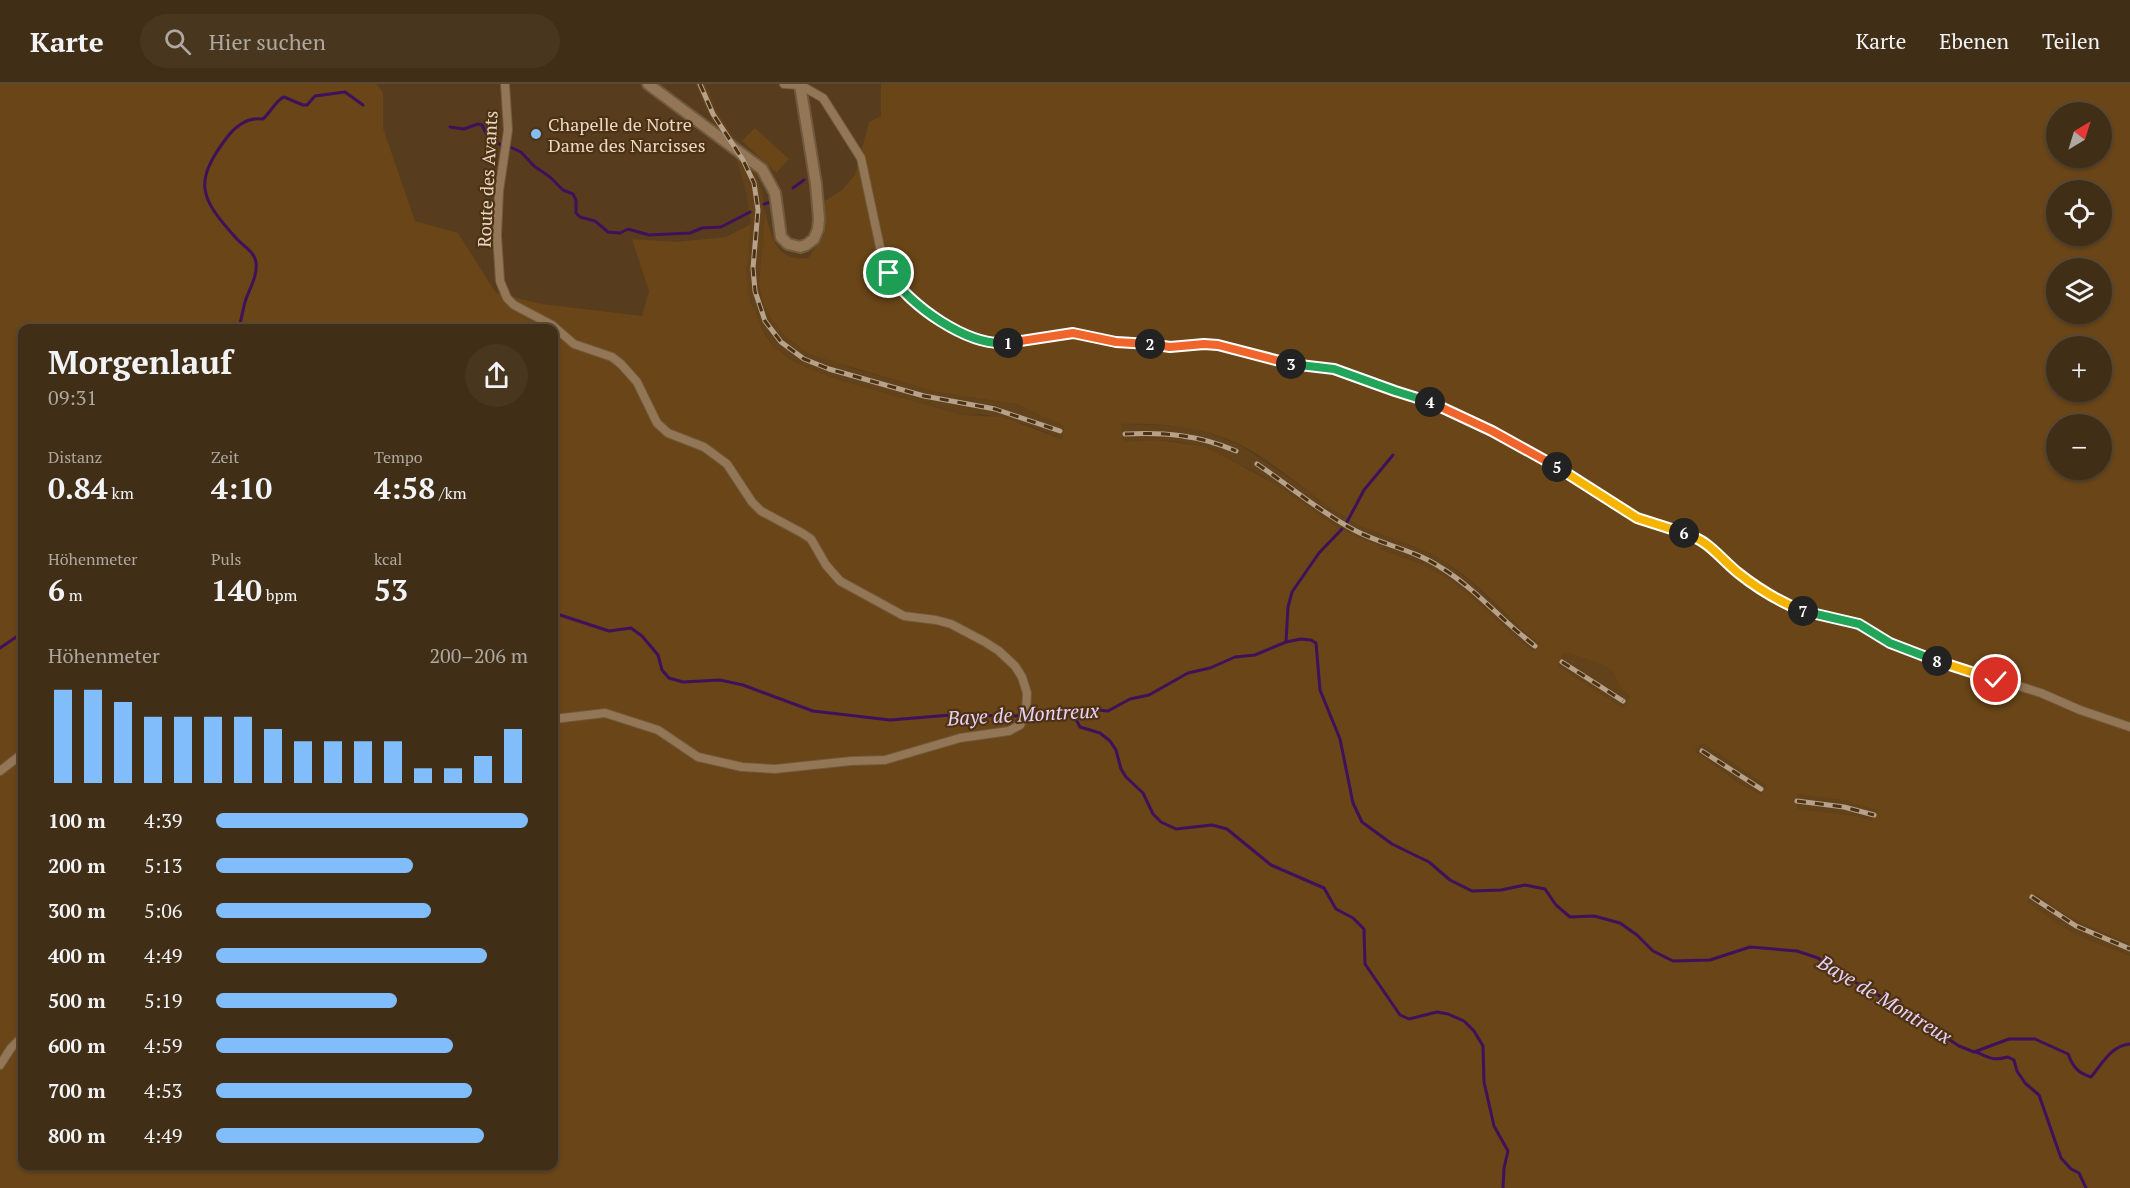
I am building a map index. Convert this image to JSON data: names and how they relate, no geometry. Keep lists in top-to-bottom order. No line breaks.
{"streets":{"street":["Route des Avants"]},"water":["Baye de Montreux"],"places":["Chapelle de Notre Dame des Narcisses"],"north":"top right","page":{"header":"Karte","search":"Hier suchen","nav":["Karte","Ebenen","Teilen"],"map_buttons":["+","−"],"heading":["Morgenlauf","09:31"],"pins":["1","2","3","4","5","6","7","8"],"stats":[["Distanz","0.84 km"],["Zeit","4:10"],["Tempo","4:58 /km"],["Höhenmeter","6 m"],["Puls","140 bpm"],["kcal","53"]],"chart":["Höhenmeter","200–206 m"],"list":[{"name":"100 m","note":"4:39"},{"name":"200 m","note":"5:13"},{"name":"300 m","note":"5:06"},{"name":"400 m","note":"4:49"},{"name":"500 m","note":"5:19"},{"name":"600 m","note":"4:59"},{"name":"700 m","note":"4:53"},{"name":"800 m","note":"4:49"}]}}
